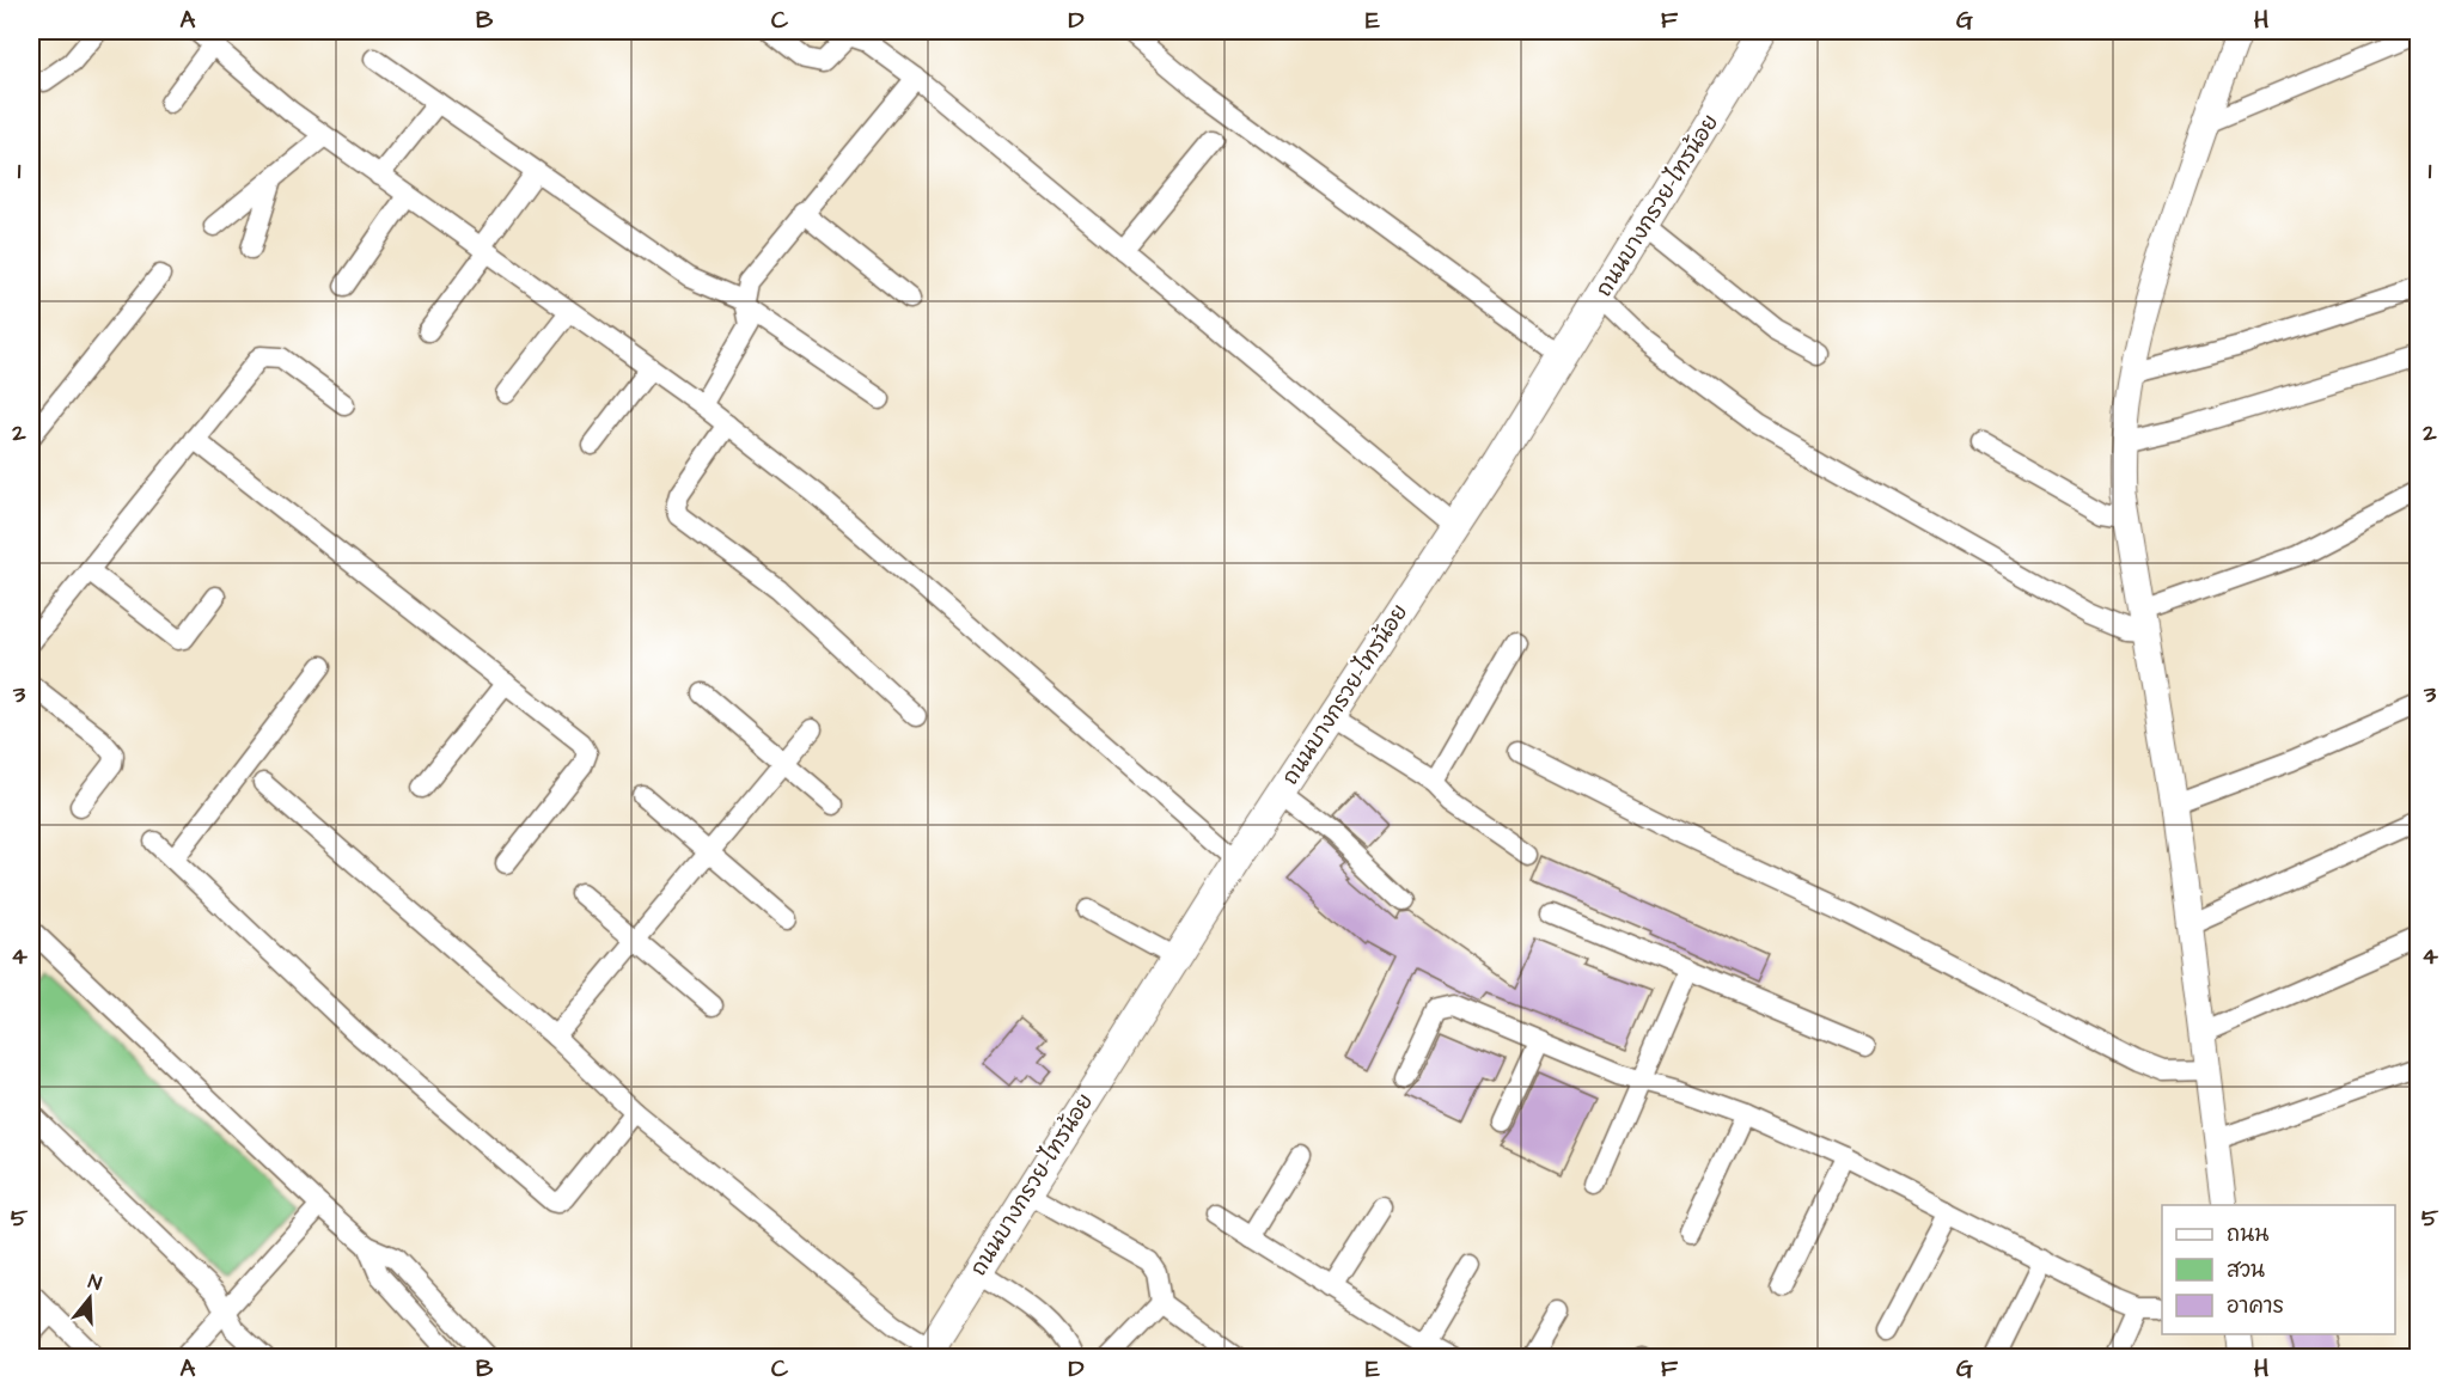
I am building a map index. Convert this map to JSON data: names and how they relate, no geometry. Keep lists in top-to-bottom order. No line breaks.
{"streets":{"main road":["ถนนบางกรวย-ไทรน้อย"]},"legend":["ถนน","สวน","อาคาร"],"north":"top","grid":{"columns":["A","B","C","D","E","F","G","H"],"rows":["1","2","3","4","5"]}}
